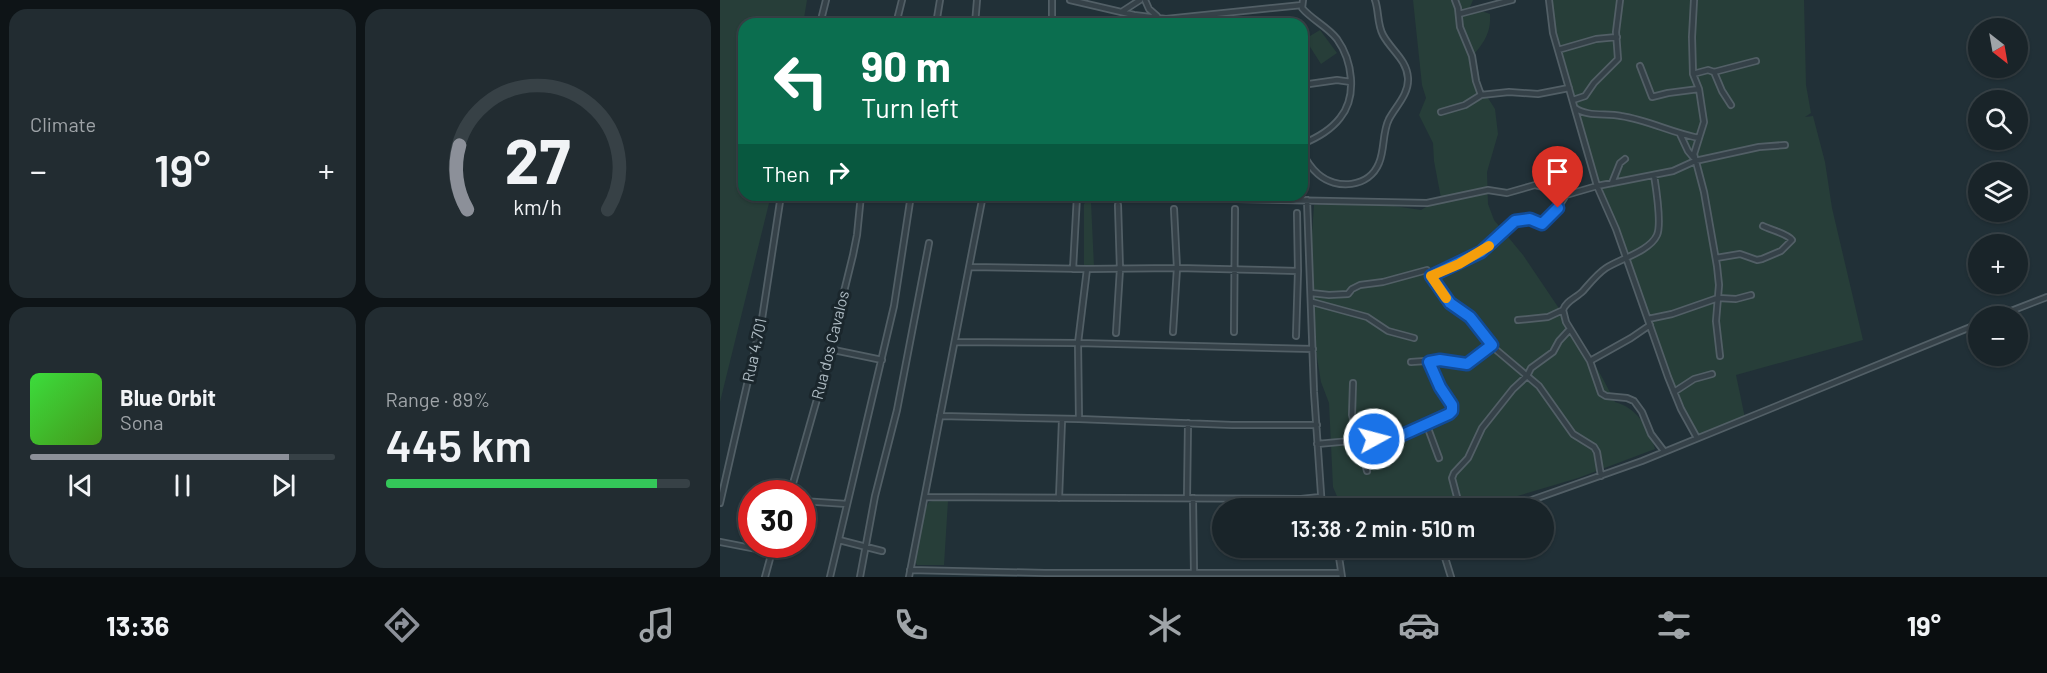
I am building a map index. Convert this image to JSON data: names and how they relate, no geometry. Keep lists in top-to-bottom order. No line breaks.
{"streets":{"street":["Rua dos Cavalos","Rua 4.701"]},"north":"bottom right","page":{"tile":["Climate",["Range · 89%","445 km"]],"map_buttons":["+","−"],"turn":["90 m","Turn left"],"then":"Then","heat":["−","19°","+"],"song":["Blue Orbit","Sona"],"limit":"30","trip":"13:38 · 2 min · 510 m","tabs":["13:36","19°"],"gauge":["27","km/h"]}}
